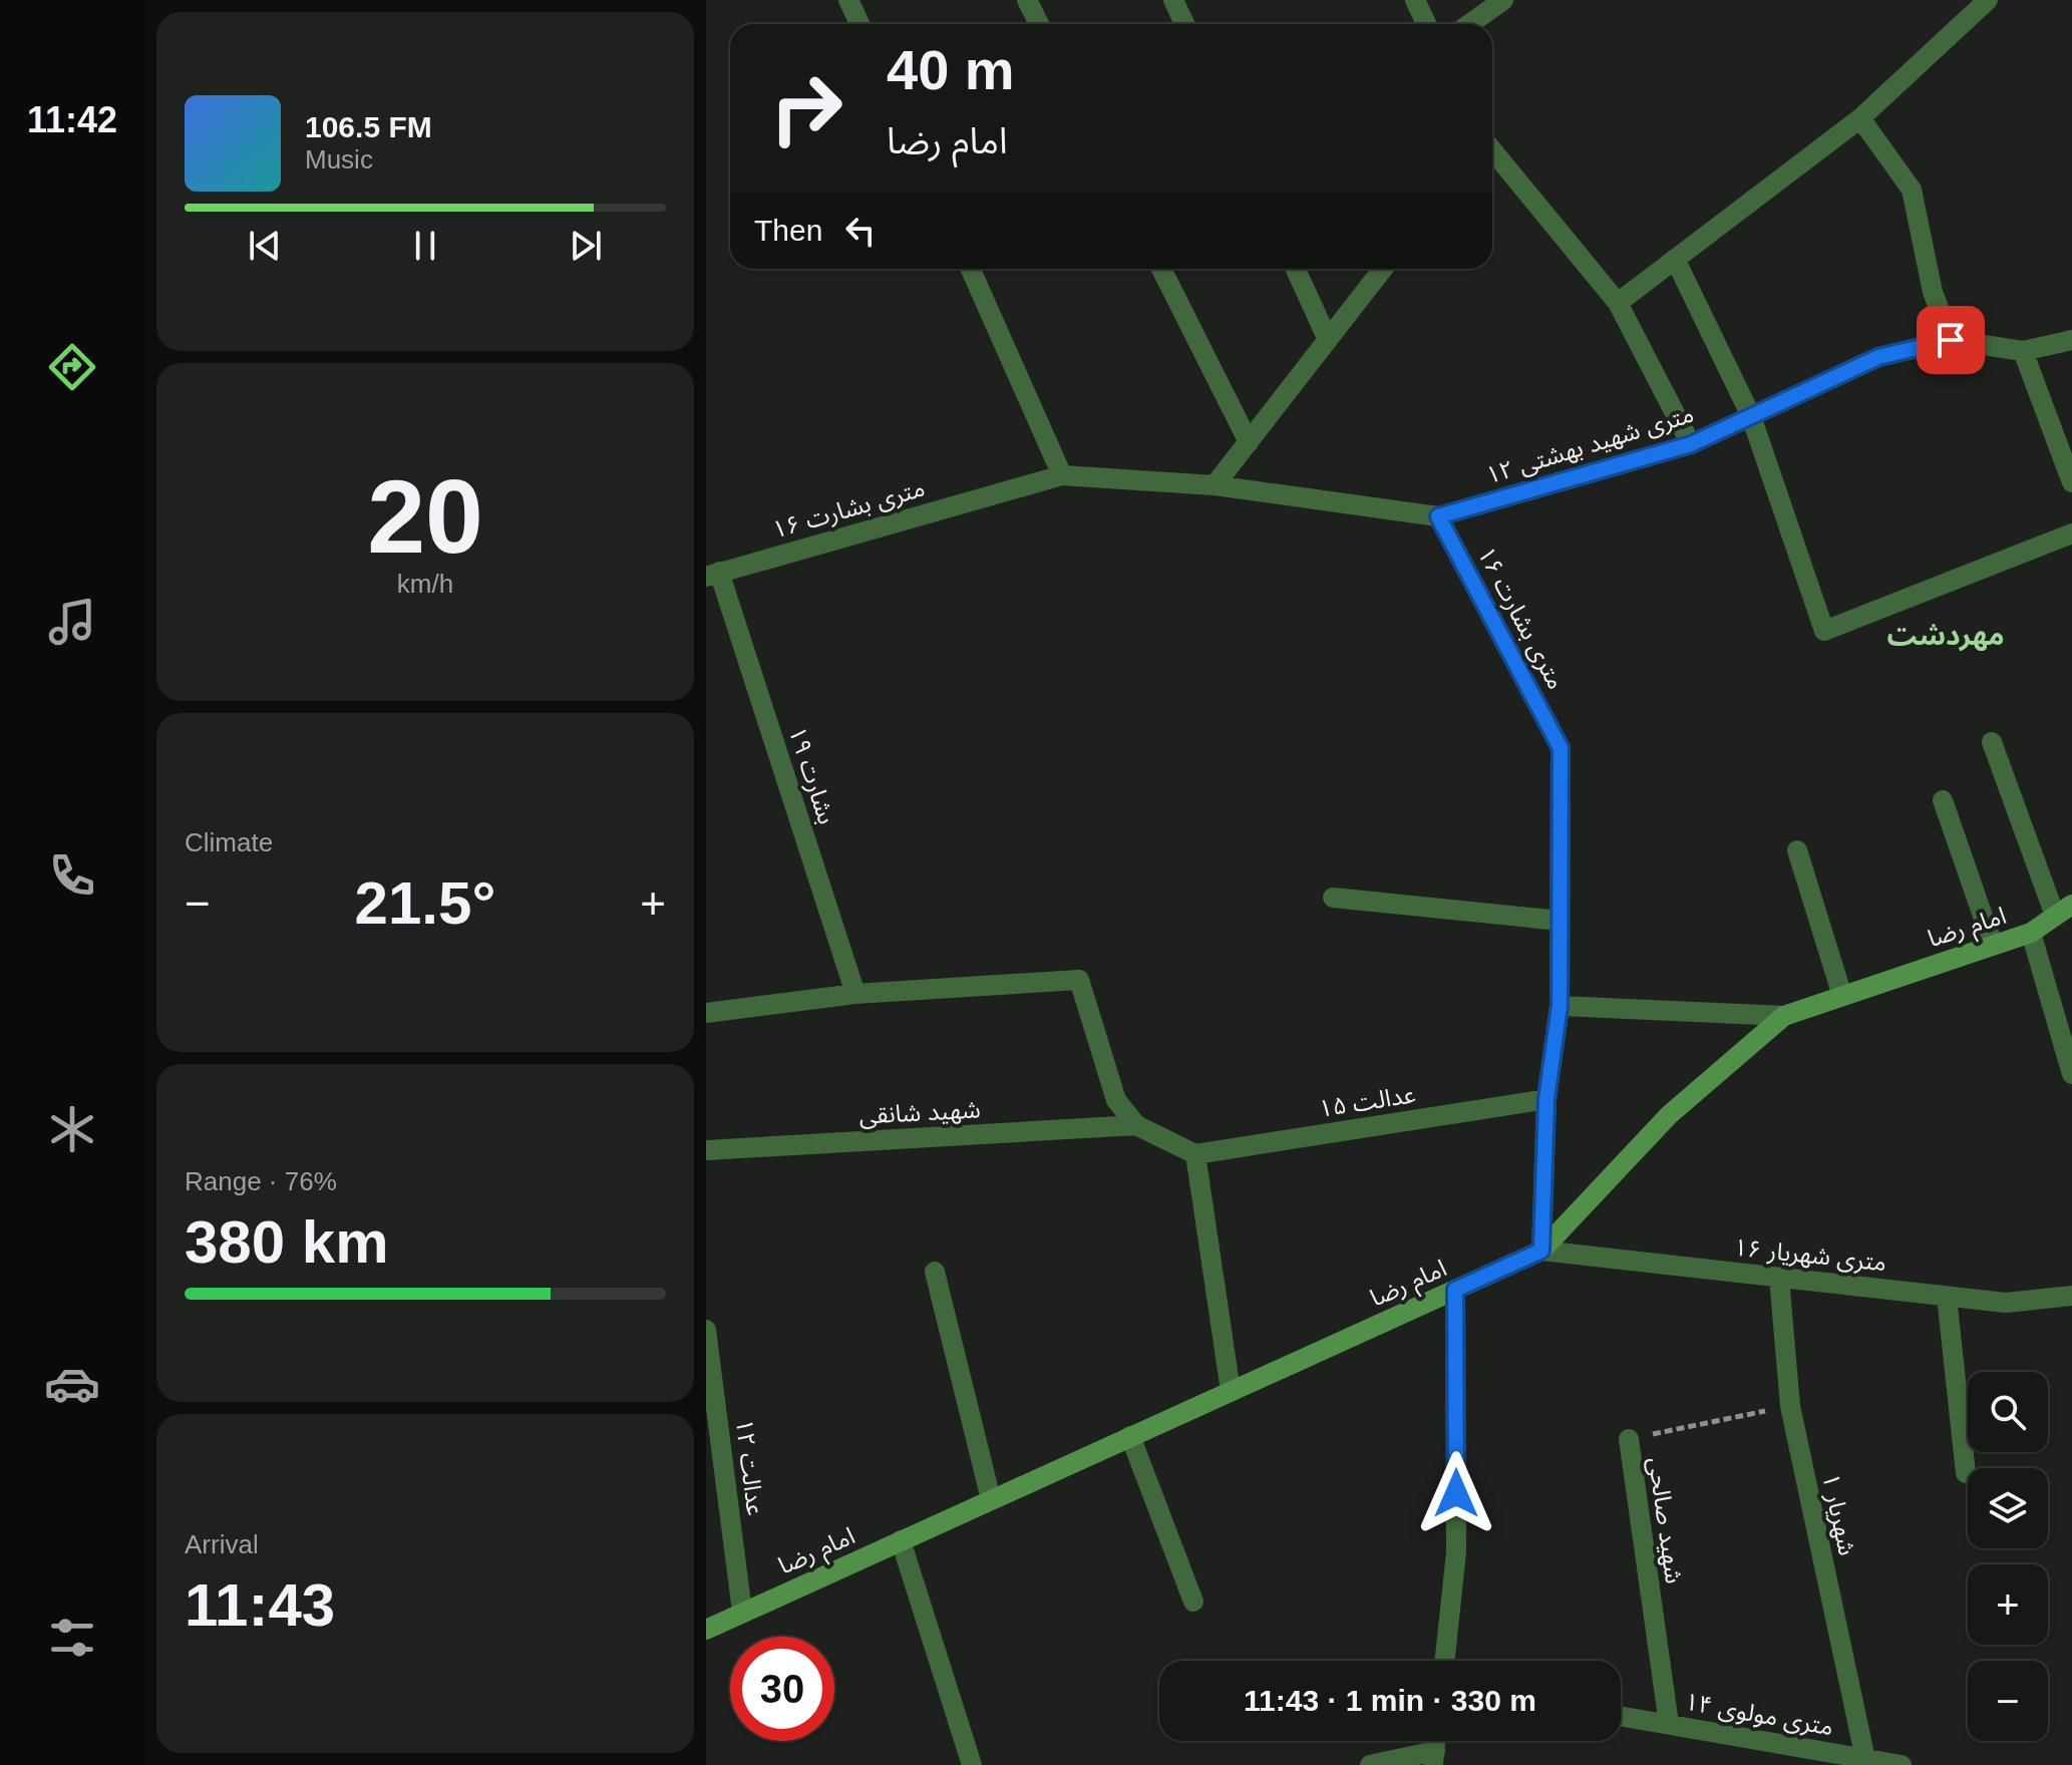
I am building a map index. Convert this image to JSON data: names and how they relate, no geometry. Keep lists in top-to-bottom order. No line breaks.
{"streets":{"street":["۱۲ متری شهید بهشتی","۱۶ متری بشارت","بشارت ۱۹","امام رضا","عدالت ۱۵","شهید شانقی","۱۶ متری شهریار","عدالت ۱۲","شهریار ۱","شهید صالحی","۱۴ متری مولوی"]},"crossings":[["۱۲ متری شهید بهشتی","۱۶ متری بشارت"],["۱۶ متری بشارت","بشارت ۱۹"],["۱۶ متری بشارت","امام رضا"],["۱۶ متری بشارت","عدالت ۱۵"],["۱۶ متری بشارت","۱۶ متری شهریار"],["امام رضا","۱۶ متری شهریار"],["امام رضا","عدالت ۱۲"],["۱۶ متری شهریار","شهریار ۱"],["شهریار ۱","شهید صالحی"],["شهریار ۱","۱۴ متری مولوی"],["شهید صالحی","۱۴ متری مولوی"]],"districts":["مهردشت"],"page":{"tabs":"11:42","turn":["40 m","امام رضا"],"song":["106.5 FM","Music"],"then":"Then","tile":[["20","km/h"],"Climate",["Range · 76%","380 km"],["Arrival","11:43"]],"heat":["−","21.5°","+"],"map_buttons":["+","−"],"limit":"30","trip":"11:43 · 1 min · 330 m"}}
